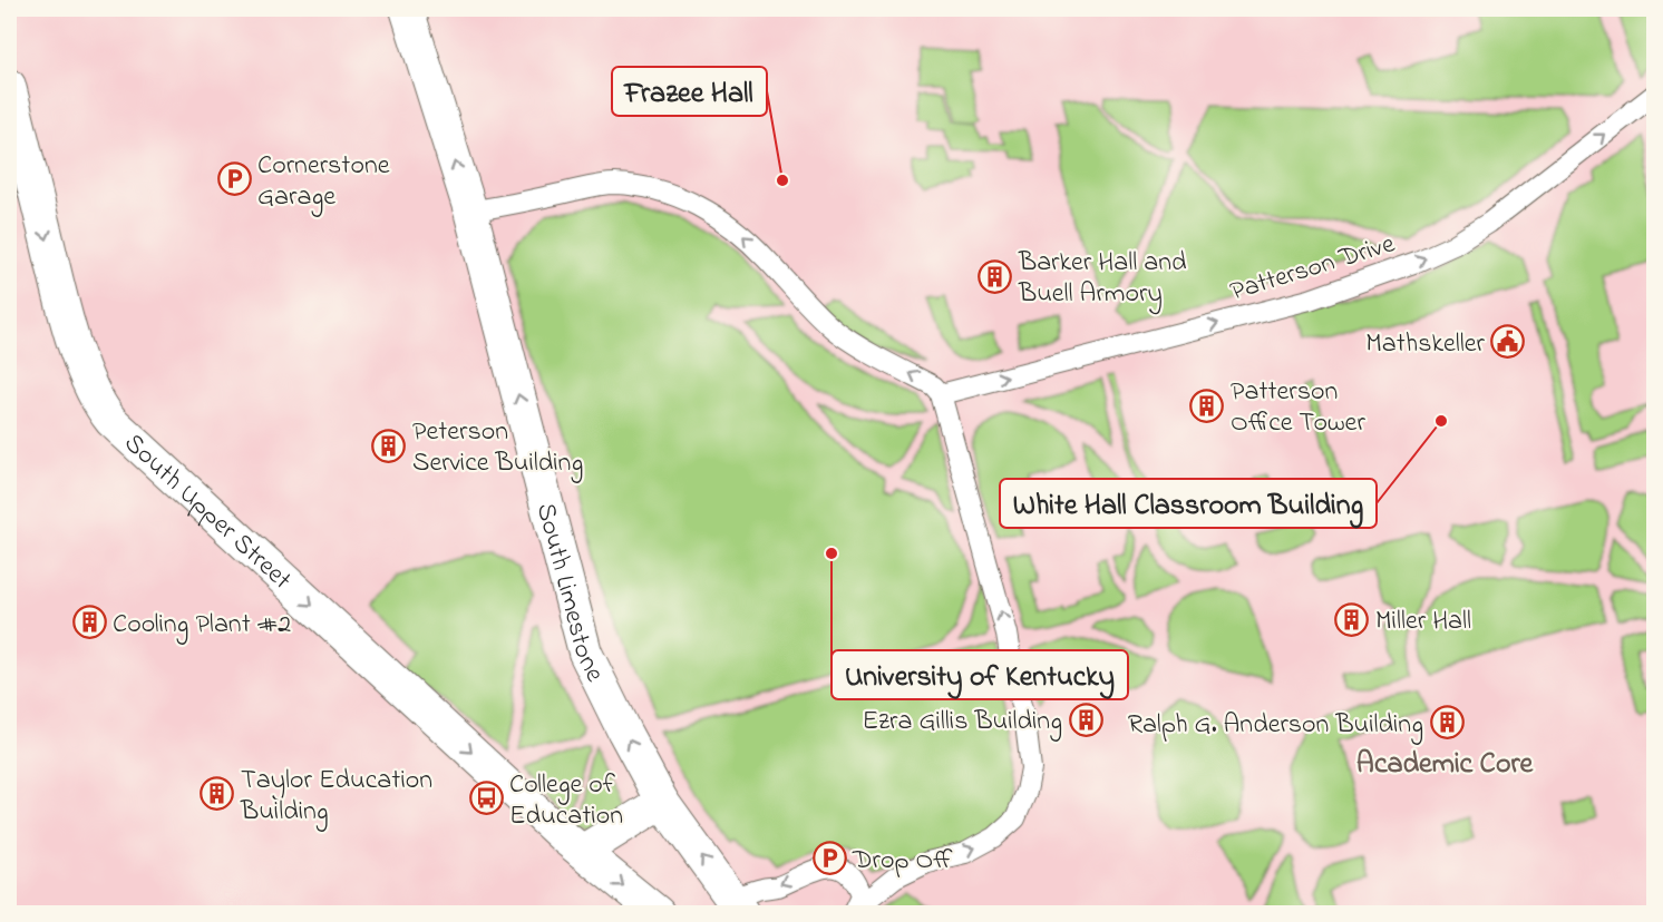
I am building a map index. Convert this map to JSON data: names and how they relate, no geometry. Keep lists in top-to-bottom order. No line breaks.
{"streets":{"main road":["South Upper Street","South Limestone"],"street":["Patterson Drive"]},"one_way":["Patterson Drive","South Upper Street","South Limestone"],"districts":["Academic Core"],"places":{"parking":["Cornerstone Garage","Drop Off"],"other":["Frazee Hall","White Hall Classroom Building","University of Kentucky"],"building":["Barker Hall and Buell Armory","Patterson Office Tower","Peterson Service Building","Miller Hall","Cooling Plant #2","Ezra Gillis Building","Ralph G. Anderson Building","Taylor Education Building"],"public building":["Mathskeller"],"bus stop":["College of Education"]}}
